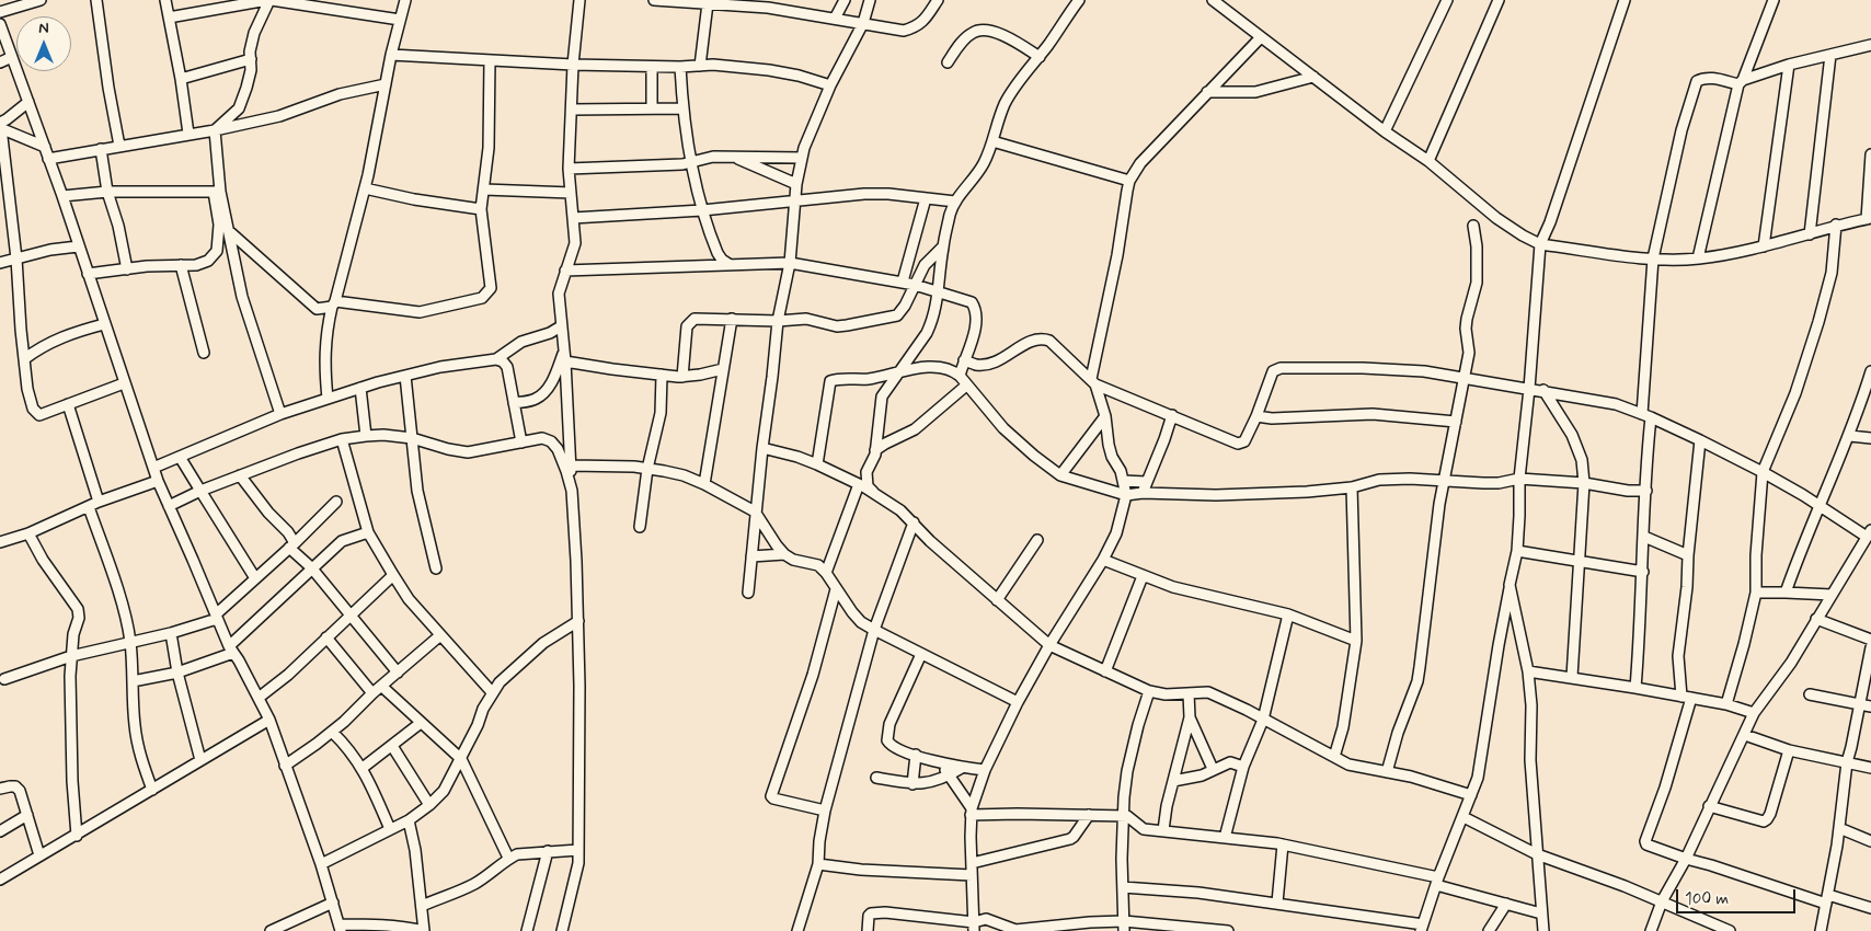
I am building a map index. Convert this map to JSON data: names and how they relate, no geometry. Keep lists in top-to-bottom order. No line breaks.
{"scale_bar":"100 m","north":"top"}
